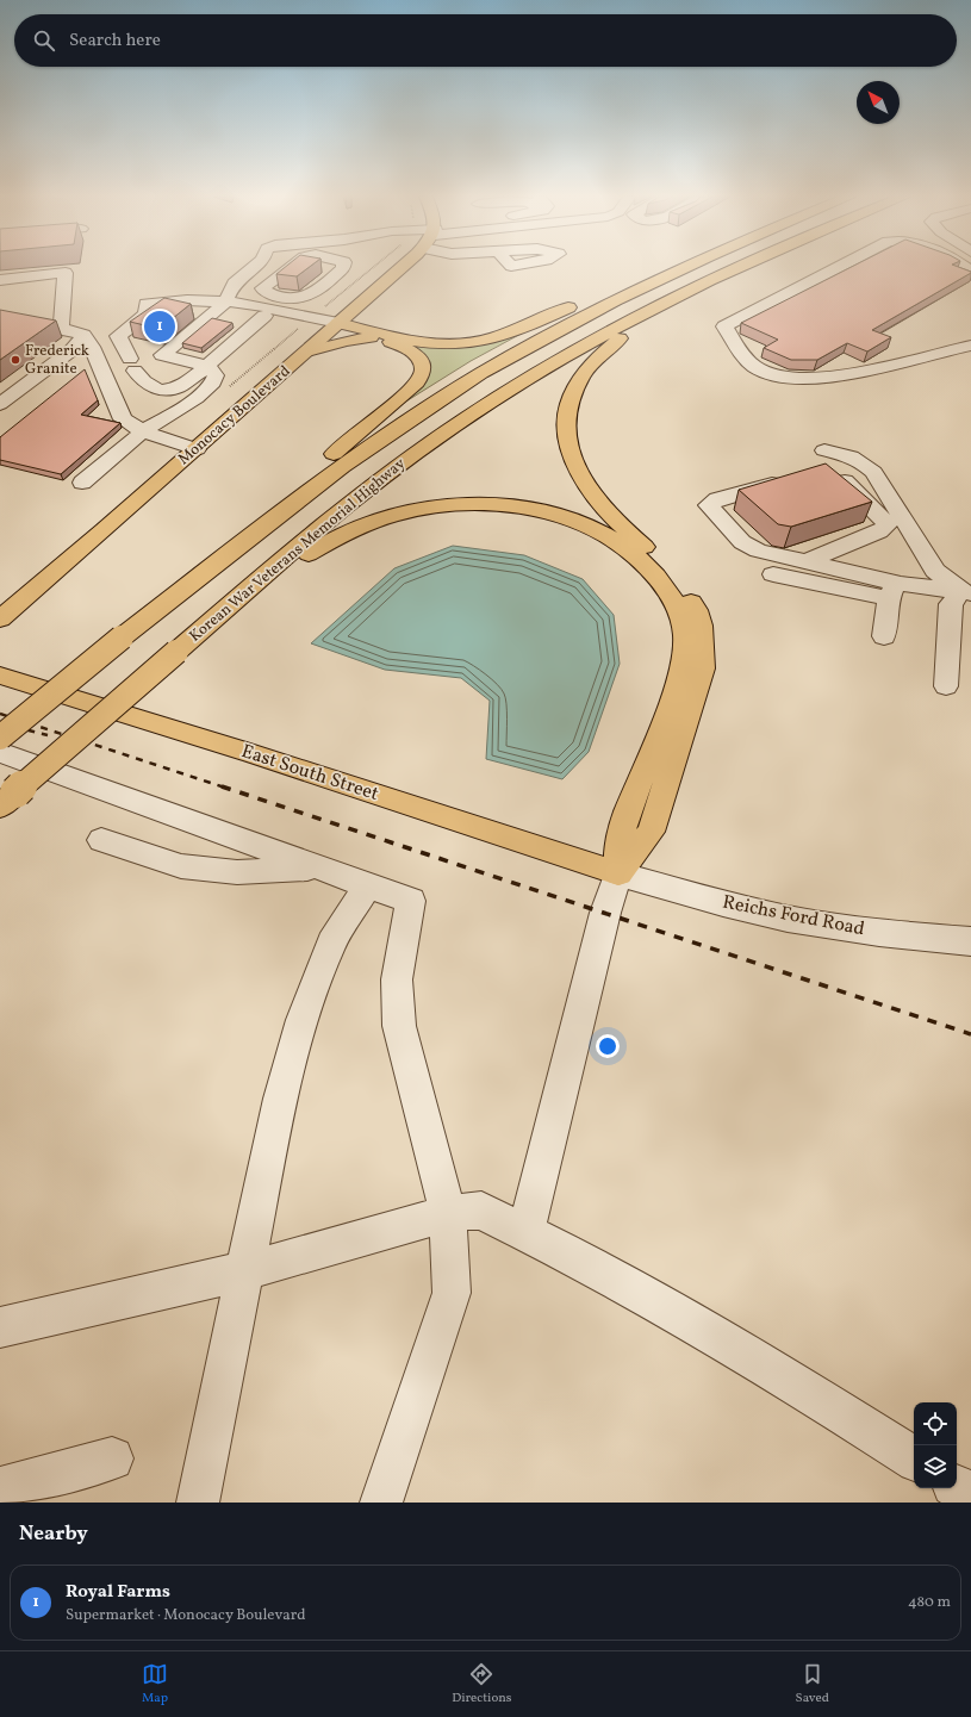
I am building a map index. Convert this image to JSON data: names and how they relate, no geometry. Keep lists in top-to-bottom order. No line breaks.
{"streets":{"main road":["Monocacy Boulevard","Korean War Veterans Memorial Highway","East South Street"],"street":["Reichs Ford Road"]},"crossings":[["East South Street","Reichs Ford Road"]],"places":["Frederick Granite"],"north":"top left","page":{"search":"Search here","pins":"1","heading":"Nearby","list":[{"mark":"1","name":"Royal Farms","note":"Supermarket · Monocacy Boulevard","value":"480 m"}],"nav":["Map","Directions","Saved"]}}
